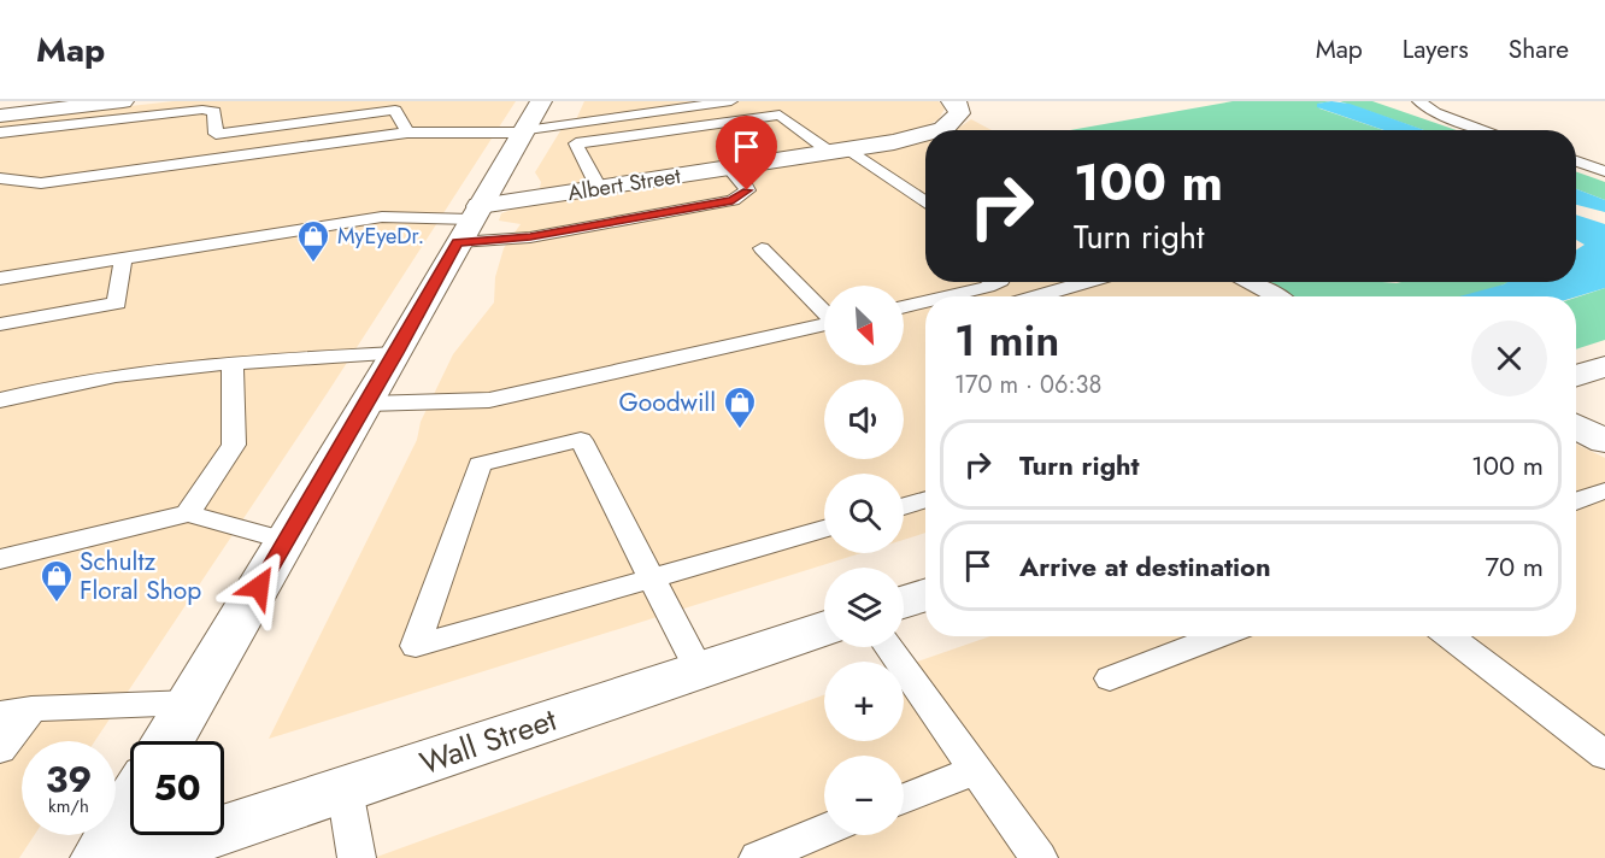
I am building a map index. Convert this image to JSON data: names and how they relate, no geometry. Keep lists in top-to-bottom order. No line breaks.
{"streets":{"street":["Albert Street","Wall Street"]},"places":{"shop":["MyEyeDr.","Goodwill","Schultz Floral Shop"]},"north":"bottom right","page":{"header":"Map","nav":["Map","Layers","Share"],"turn":["100 m","Turn right"],"map_buttons":["+","−"],"heading":["1 min","170 m · 06:38"],"list":[{"name":"Turn right","value":"100 m"},{"name":"Arrive at destination","value":"70 m"}],"speed":"39 km/h","limit":"50"}}
